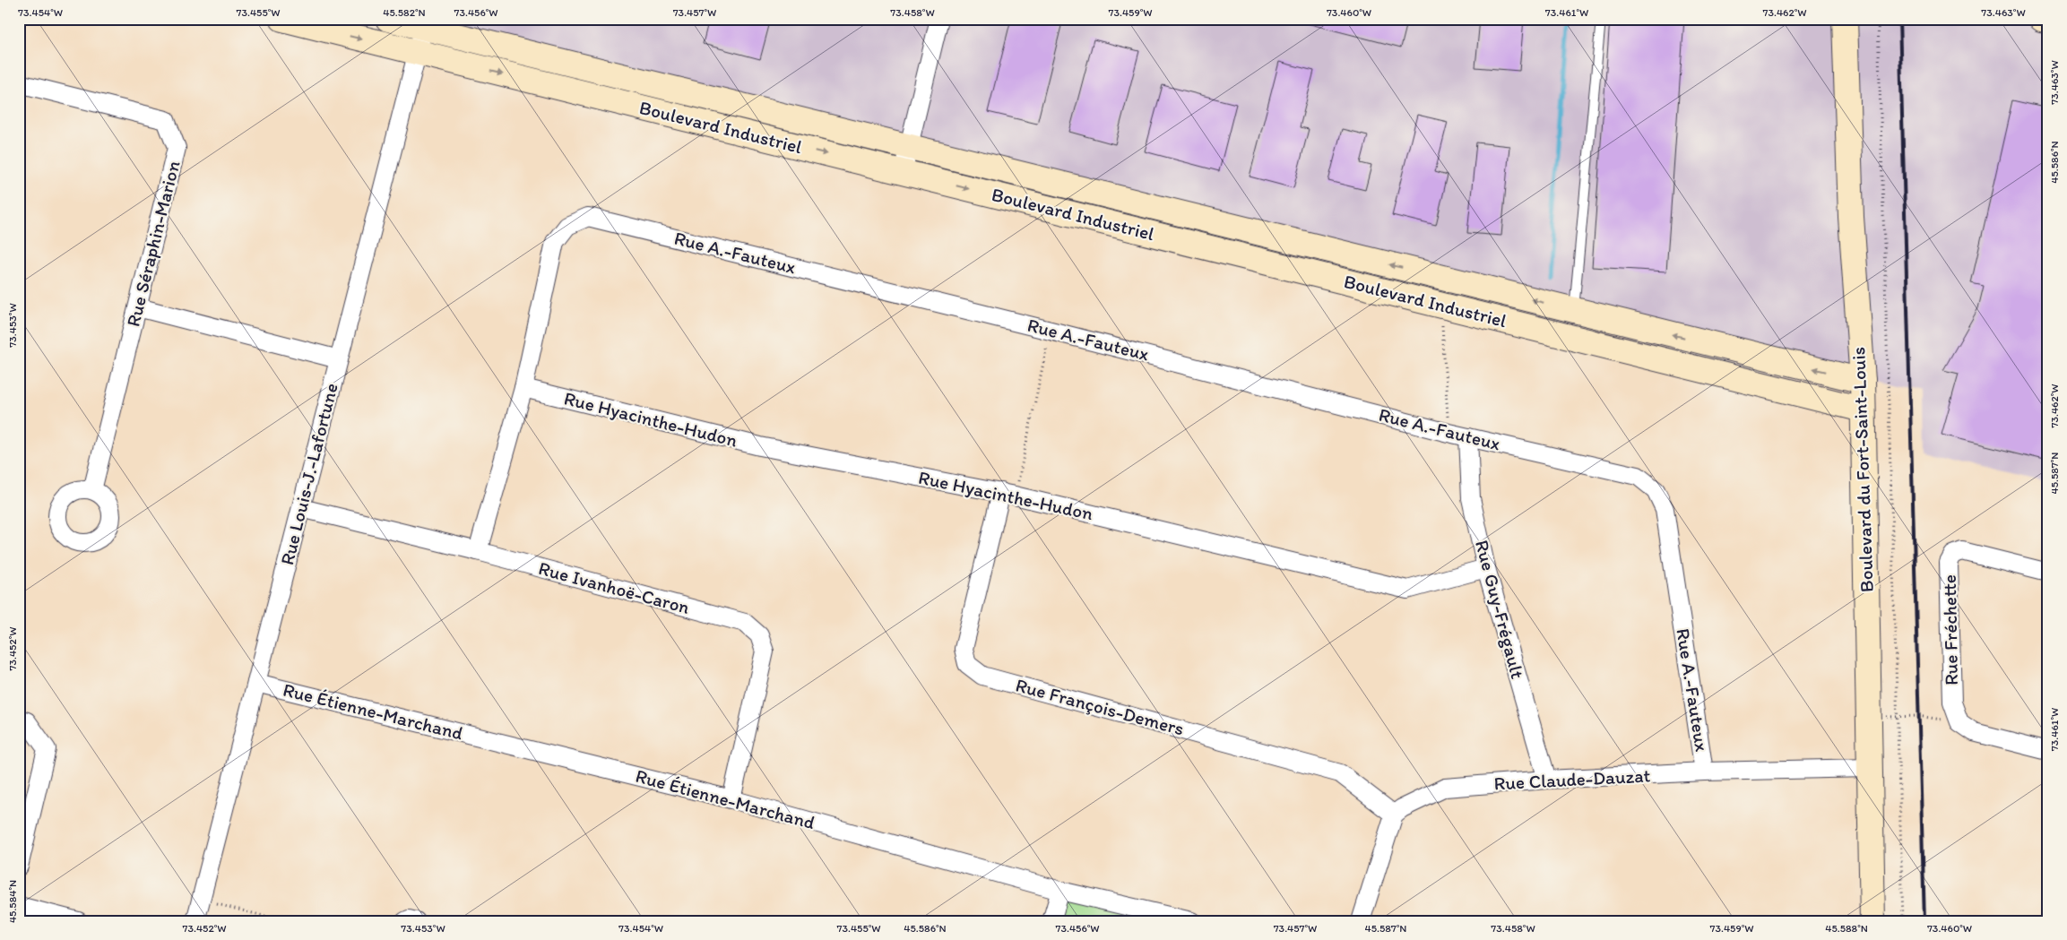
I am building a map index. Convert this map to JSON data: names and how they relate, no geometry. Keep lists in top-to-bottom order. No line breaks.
{"streets":{"street":["Boulevard Industriel","Rue Séraphin-Marion","Rue A.-Fauteux","Rue Hyacinthe-Hudon","Boulevard du Fort-Saint-Louis","Rue Louis-J.-Lafortune","Rue Ivanhoë-Caron","Rue Guy-Frégault","Rue Fréchette","Rue François-Demers","Rue Étienne-Marchand","Rue Claude-Dauzat"]},"crossings":[["Boulevard Industriel","Boulevard du Fort-Saint-Louis"],["Boulevard Industriel","Rue Louis-J.-Lafortune"],["Rue A.-Fauteux","Rue Hyacinthe-Hudon"],["Rue A.-Fauteux","Rue Ivanhoë-Caron"],["Rue A.-Fauteux","Rue Guy-Frégault"],["Rue A.-Fauteux","Rue Claude-Dauzat"],["Rue Hyacinthe-Hudon","Rue Guy-Frégault"],["Rue Hyacinthe-Hudon","Rue François-Demers"],["Boulevard du Fort-Saint-Louis","Rue Claude-Dauzat"],["Rue Louis-J.-Lafortune","Rue Ivanhoë-Caron"],["Rue Louis-J.-Lafortune","Rue Étienne-Marchand"],["Rue Ivanhoë-Caron","Rue Étienne-Marchand"],["Rue Guy-Frégault","Rue Claude-Dauzat"],["Rue François-Demers","Rue Claude-Dauzat"]],"coordinates":["73.454°W","73.455°W","45.582°N","73.456°W","73.457°W","73.458°W","73.459°W","73.460°W","73.461°W","73.462°W","73.463°W","45.586°N","73.453°W","45.587°N","73.452°W","45.584°N","45.588°N"]}
